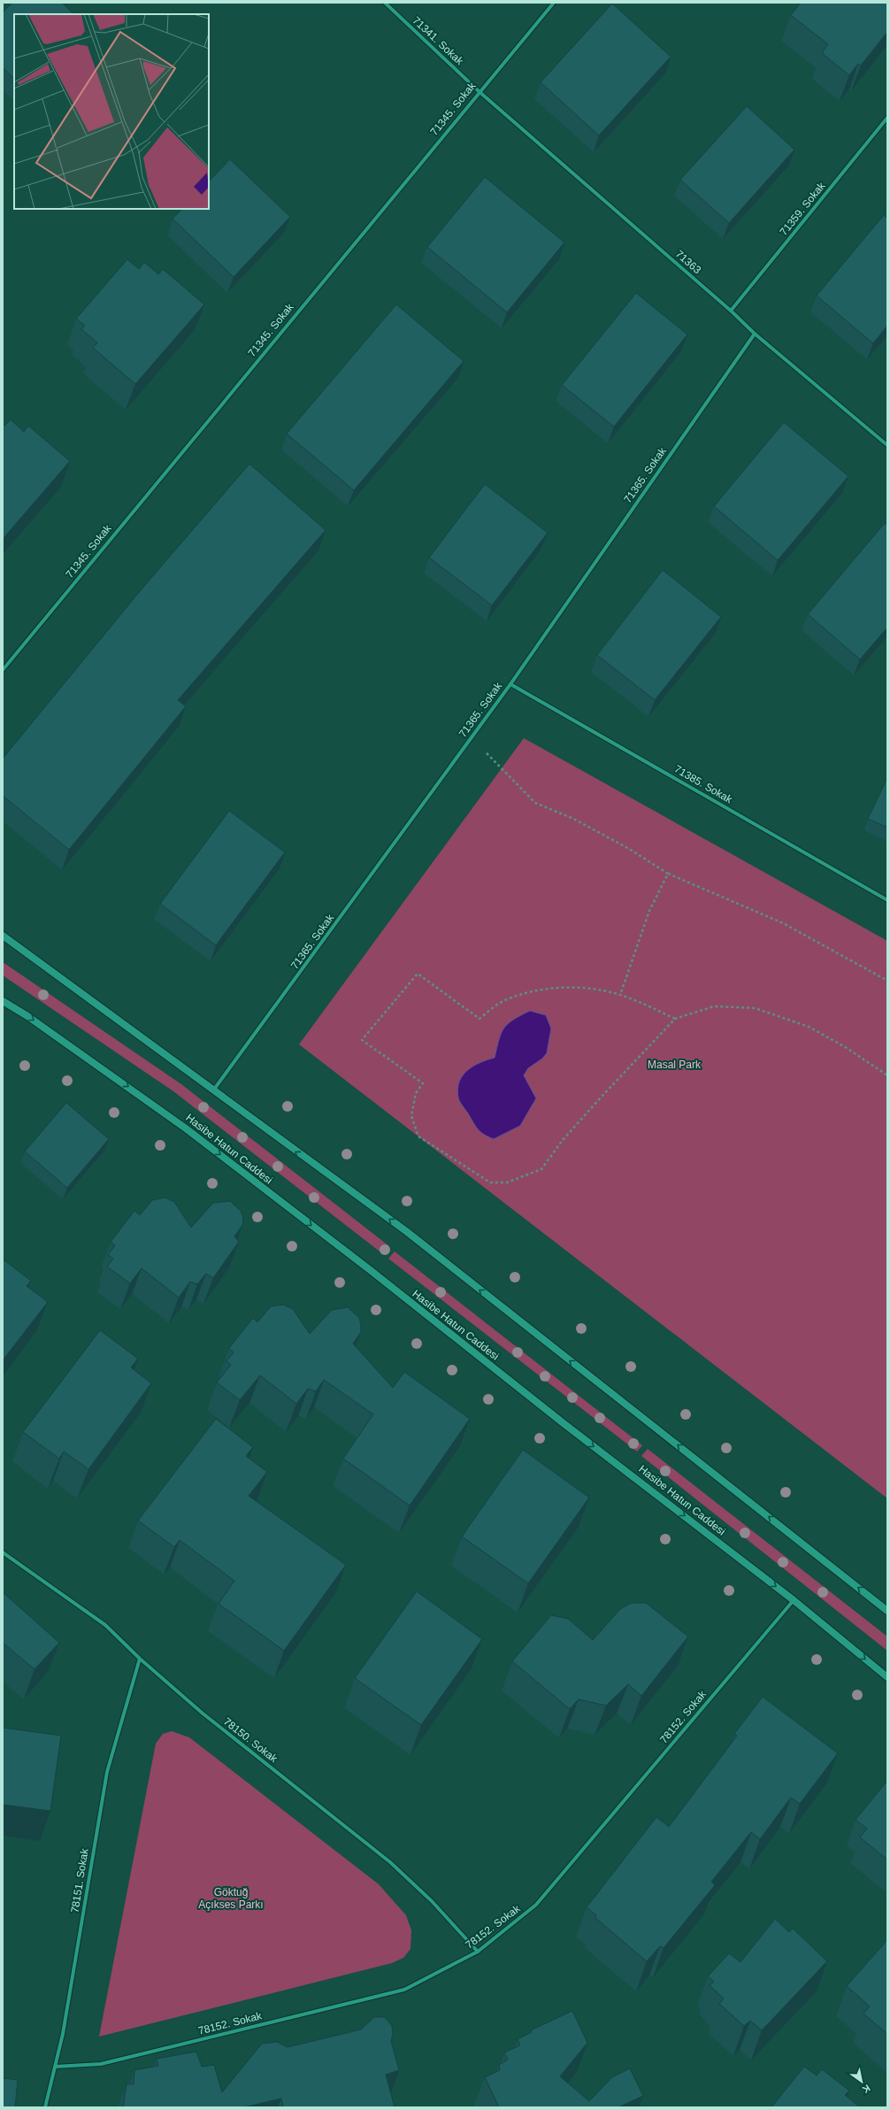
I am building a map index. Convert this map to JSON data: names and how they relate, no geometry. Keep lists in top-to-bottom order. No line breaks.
{"streets":{"main road":["Hasibe Hatun Caddesi"],"street":["71341. Sokak","71345. Sokak","71359. Sokak","71363","71365. Sokak","71385. Sokak","78152. Sokak","78150. Sokak","78151. Sokak"]},"crossings":[["71341. Sokak","71345. Sokak"],["71341. Sokak","71363"],["71345. Sokak","71363"],["71359. Sokak","71363"],["71363","71365. Sokak"],["71365. Sokak","71385. Sokak"],["Hasibe Hatun Caddesi","78152. Sokak"],["78152. Sokak","78150. Sokak"],["78152. Sokak","78151. Sokak"],["78150. Sokak","78151. Sokak"]],"parks":["Masal Park","Göktuğ Açıkses Parkı"],"north":"bottom right"}
